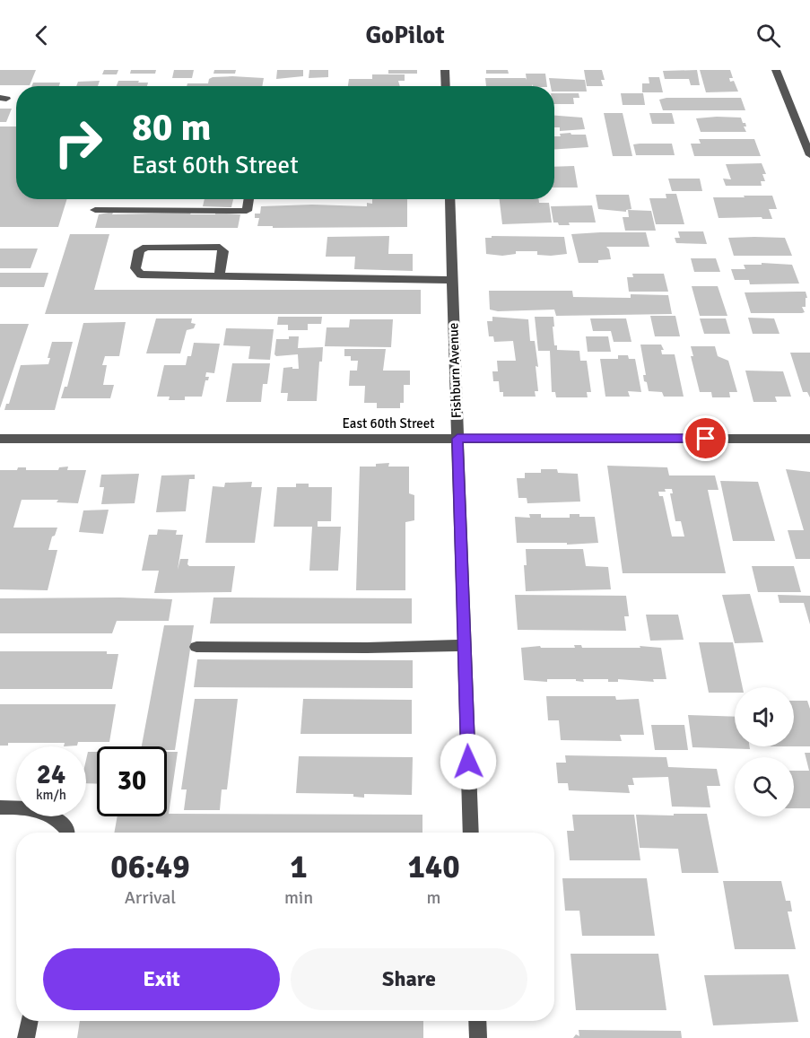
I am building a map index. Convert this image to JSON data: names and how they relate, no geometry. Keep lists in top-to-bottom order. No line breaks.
{"streets":{"street":["Fishburn Avenue","East 60th Street"]},"crossings":[["Fishburn Avenue","East 60th Street"]],"page":{"header":"GoPilot","turn":["80 m","East 60th Street"],"speed":"24 km/h","limit":"30","eta":["06:49","Arrival","1","min","140","m"],"buttons":["Exit","Share"]}}
